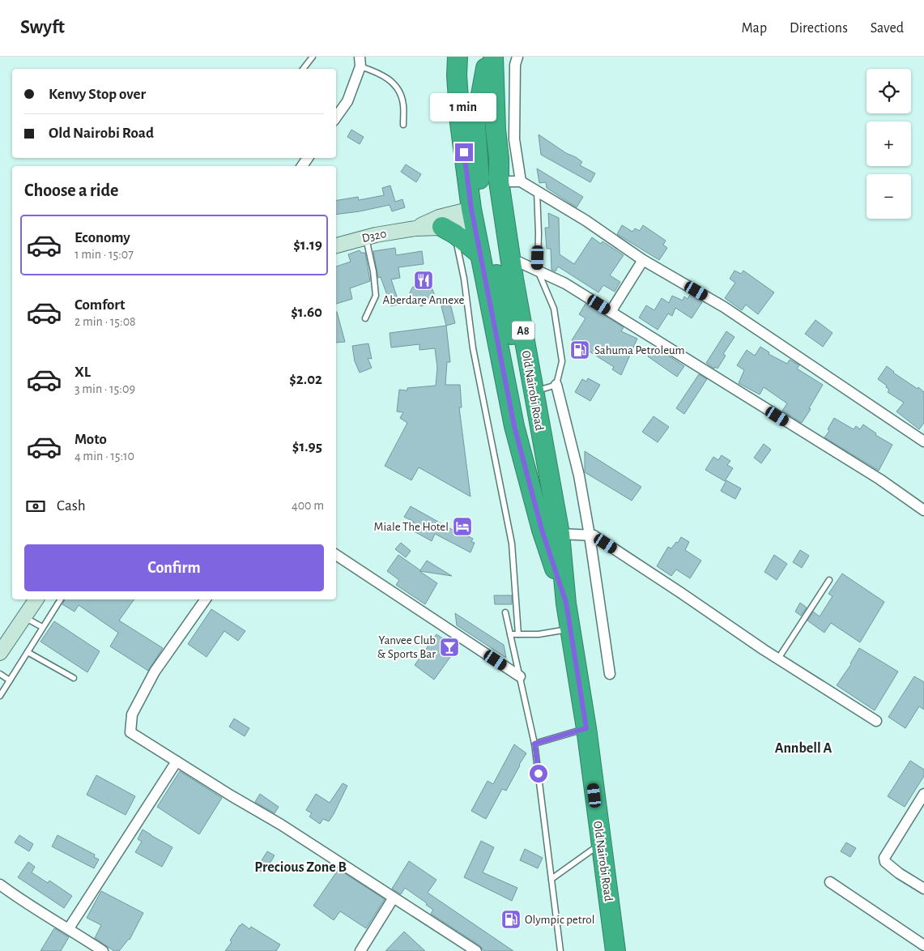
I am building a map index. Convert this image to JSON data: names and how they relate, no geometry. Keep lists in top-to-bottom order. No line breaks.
{"streets":{"highway":["A8","Old Nairobi Road"],"street":["D320"]},"crossings":[["D320","Old Nairobi Road"]],"districts":["Annbell A","Precious Zone B"],"places":{"restaurant":["Aberdare Annexe"],"fuel station":["Sahuma Petroleum","Olympic petrol"],"hotel":["Miale The Hotel"],"bar":["Yanvee Club & Sports Bar"]},"page":{"header":"Swyft","nav":["Map","Directions","Saved"],"map_buttons":["+","−"],"banner":["Kenvy Stop over","Old Nairobi Road"],"bubble":"1 min","heading":"Choose a ride","list":[{"name":"Economy","note":"1 min · 15:07","value":"$1.19"},{"name":"Comfort","note":"2 min · 15:08","value":"$1.60"},{"name":"XL","note":"3 min · 15:09","value":"$2.02"},{"name":"Moto","note":"4 min · 15:10","value":"$1.95"}],"pay":["Cash","400 m"],"buttons":"Confirm"}}
